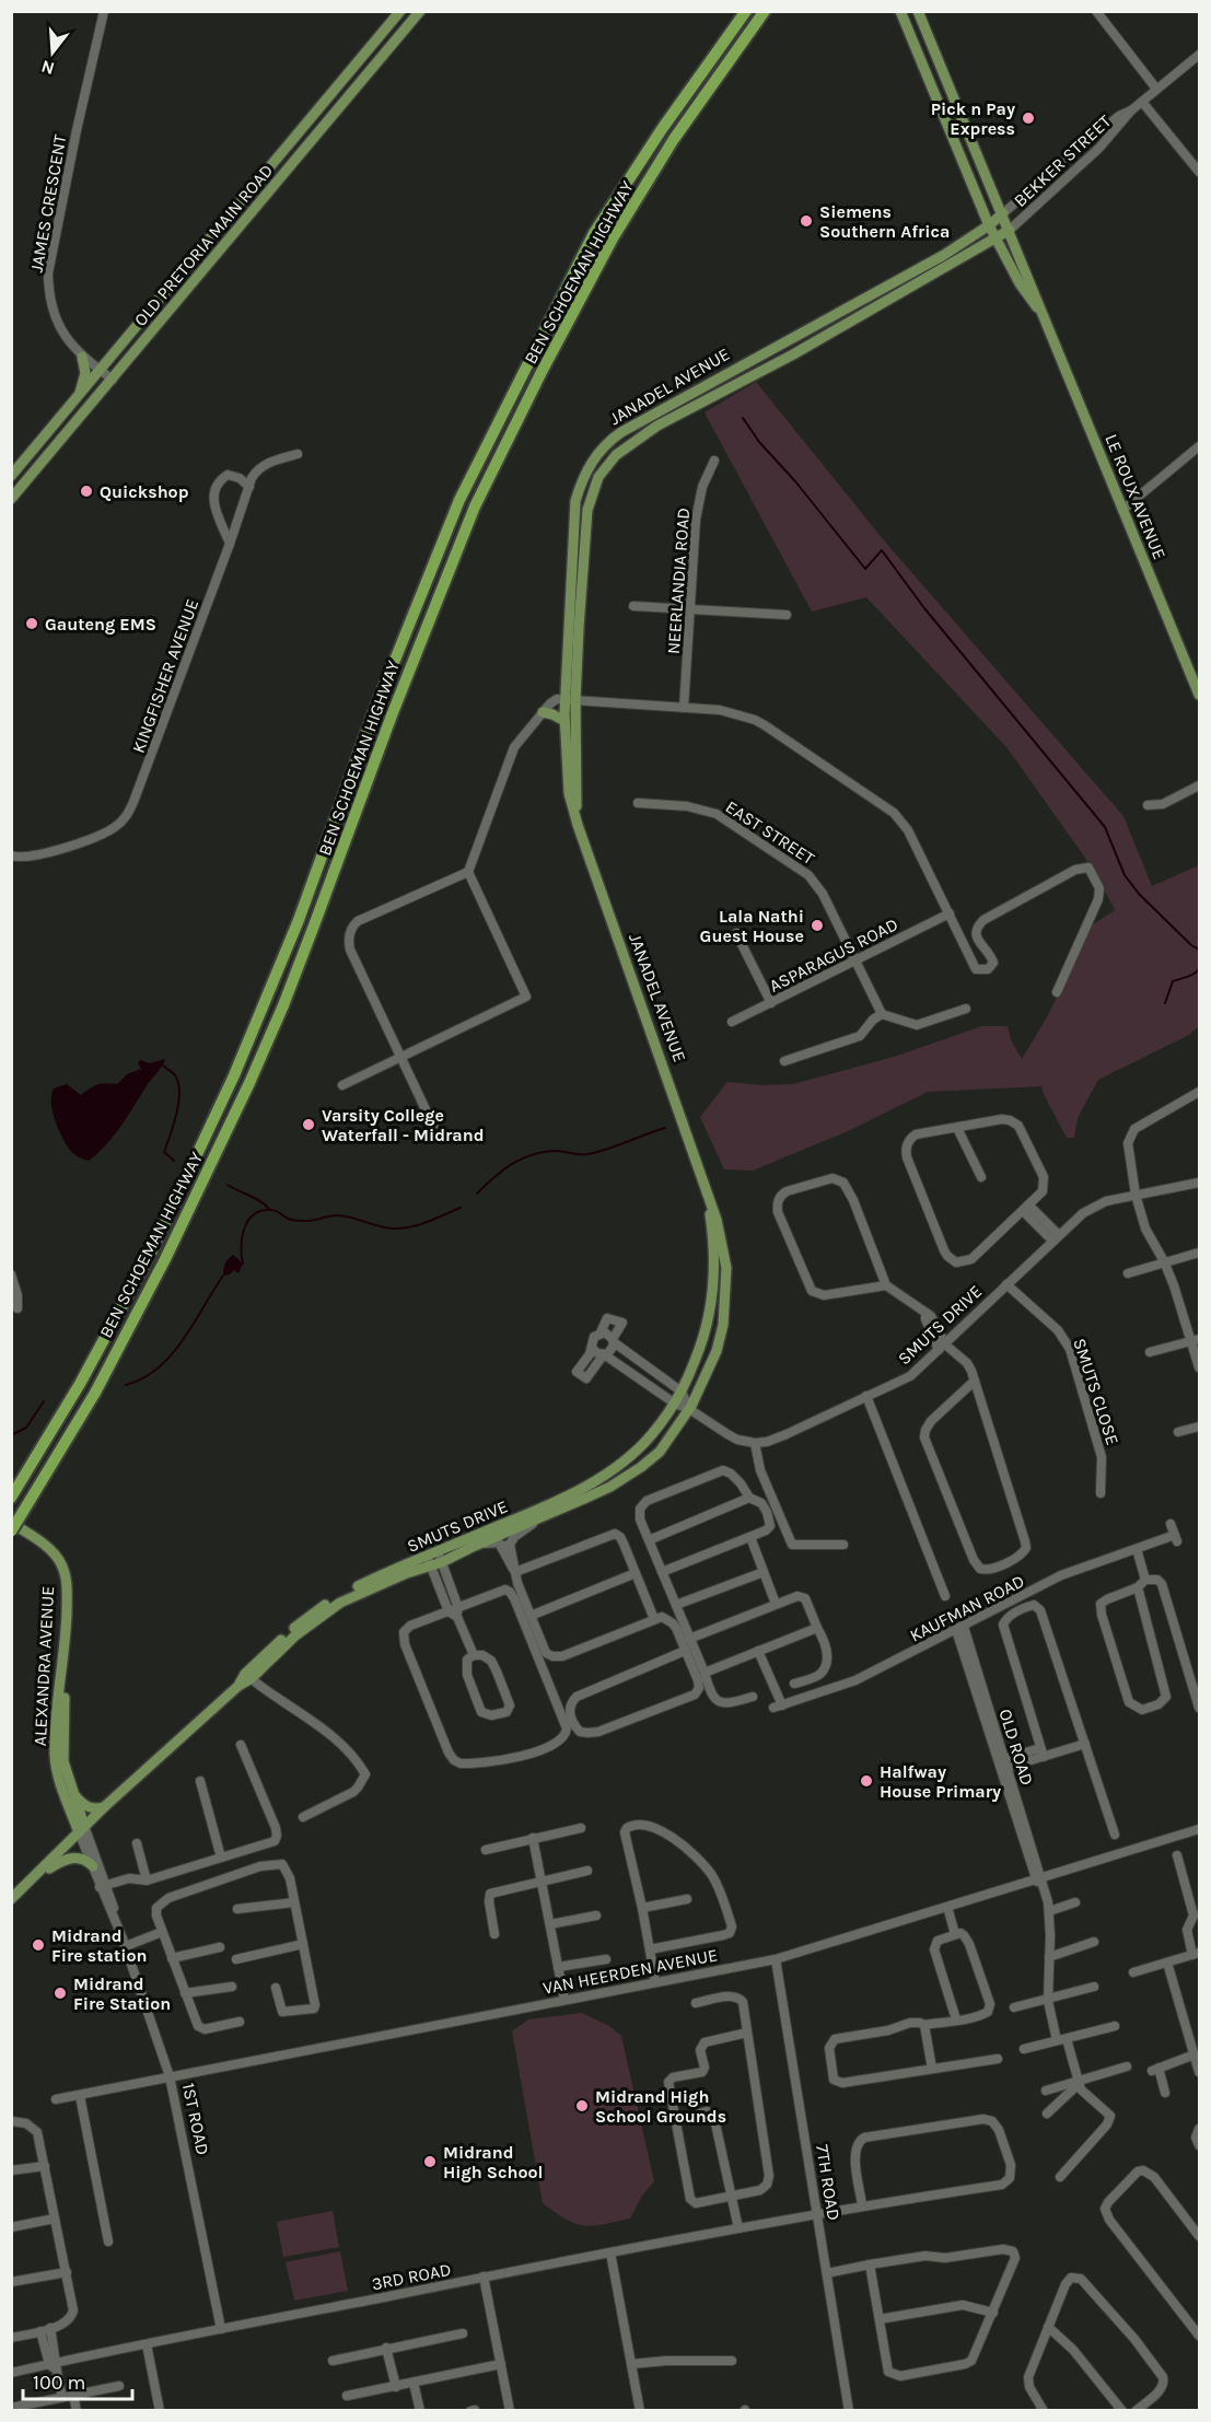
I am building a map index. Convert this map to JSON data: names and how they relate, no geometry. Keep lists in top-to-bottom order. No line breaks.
{"streets":{"highway":["BEN SCHOEMAN HIGHWAY"],"main road":["OLD PRETORIA MAIN ROAD","JANADEL AVENUE","LE ROUX AVENUE","SMUTS DRIVE","ALEXANDRA AVENUE"],"street":["BEKKER STREET","JAMES CRESCENT","NEERLANDIA ROAD","KINGFISHER AVENUE","EAST STREET","ASPARAGUS ROAD","SMUTS CLOSE","KAUFMAN ROAD","OLD ROAD","VAN HEERDEN AVENUE","1ST ROAD","7TH ROAD","3RD ROAD"]},"crossings":[["BEKKER STREET","JANADEL AVENUE"],["BEKKER STREET","LE ROUX AVENUE"],["JAMES CRESCENT","OLD PRETORIA MAIN ROAD"],["JANADEL AVENUE","LE ROUX AVENUE"],["JANADEL AVENUE","SMUTS DRIVE"],["EAST STREET","ASPARAGUS ROAD"],["SMUTS DRIVE","SMUTS CLOSE"],["SMUTS DRIVE","ALEXANDRA AVENUE"],["SMUTS DRIVE","1ST ROAD"],["KAUFMAN ROAD","OLD ROAD"],["ALEXANDRA AVENUE","1ST ROAD"],["OLD ROAD","VAN HEERDEN AVENUE"],["VAN HEERDEN AVENUE","1ST ROAD"],["VAN HEERDEN AVENUE","7TH ROAD"],["1ST ROAD","3RD ROAD"],["7TH ROAD","3RD ROAD"]],"places":["Pick n Pay Express","Siemens Southern Africa","Quickshop","Gauteng EMS","Lala Nathi Guest House","Varsity College Waterfall - Midrand","Halfway House Primary","Midrand Fire station","Midrand Fire Station","Midrand High School Grounds","Midrand High School"],"scale_bar":"100 m","north":"bottom"}
